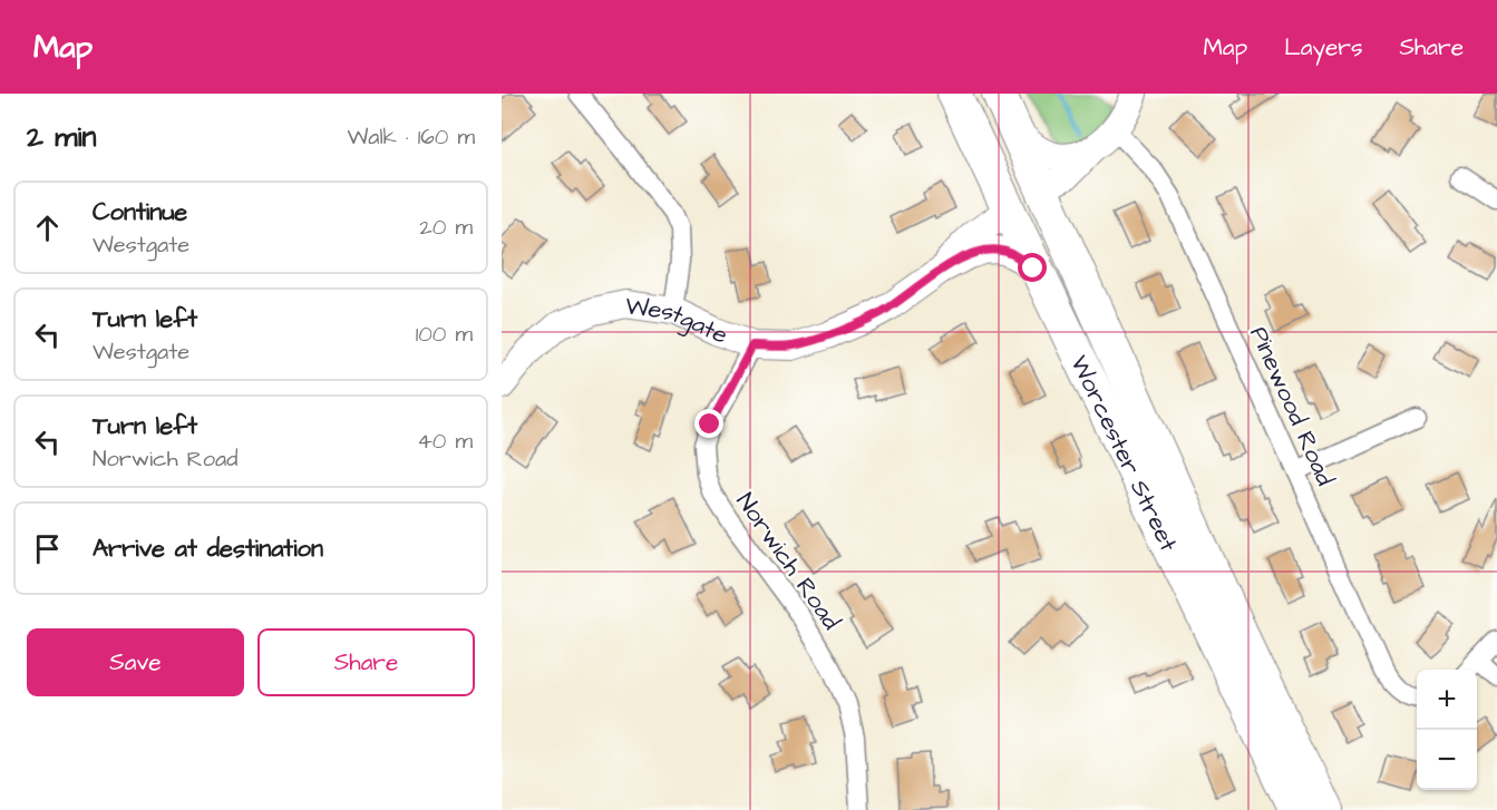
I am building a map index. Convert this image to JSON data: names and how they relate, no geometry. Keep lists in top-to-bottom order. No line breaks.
{"streets":{"highway":["Worcester Street"],"street":["Westgate","Pinewood Road","Norwich Road"]},"crossings":[["Westgate","Worcester Street"],["Westgate","Norwich Road"]],"page":{"header":"Map","nav":["Map","Layers","Share"],"heading":["2 min","Walk · 160 m"],"list":[["Continue","Westgate","20 m"],["Turn left","Westgate","100 m"],["Turn left","Norwich Road","40 m"],"Arrive at destination"],"buttons":["Save","Share"],"map_buttons":["+","−"]}}
